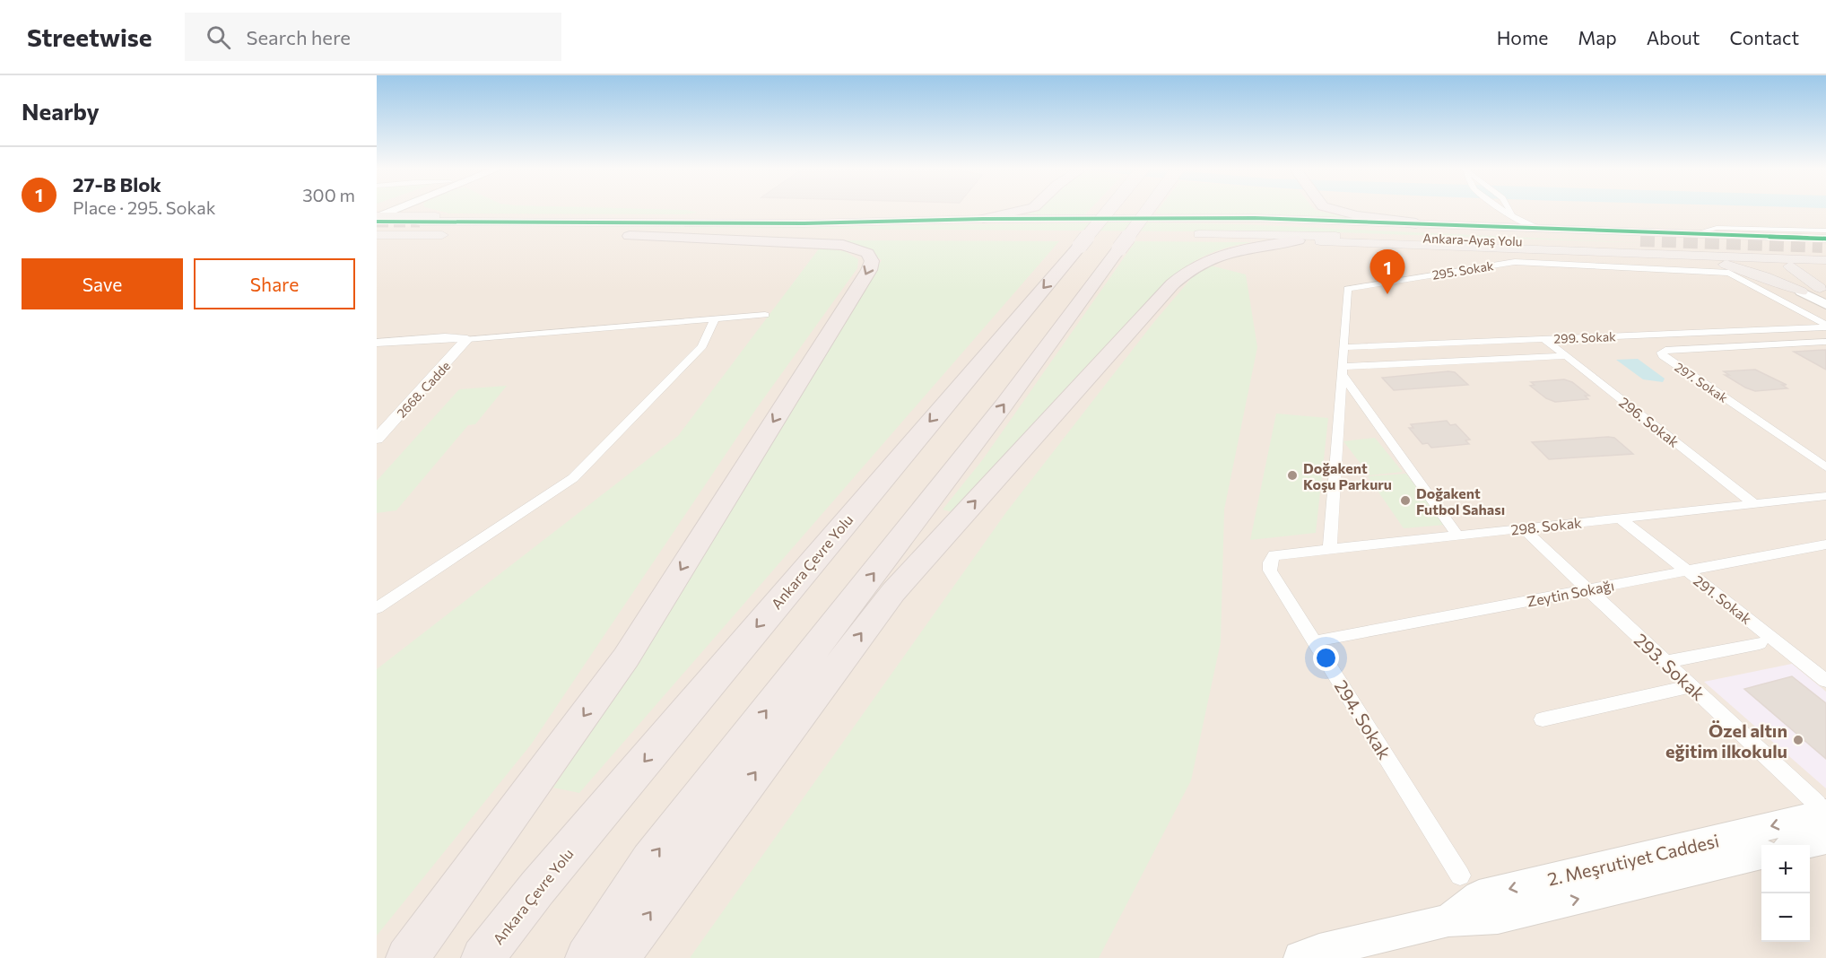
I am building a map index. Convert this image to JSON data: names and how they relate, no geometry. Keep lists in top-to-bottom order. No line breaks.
{"streets":{"highway":["Ankara-Ayaş Yolu","Ankara Çevre Yolu"],"main road":["2. Meşrutiyet Caddesi"],"street":["295. Sokak","299. Sokak","297. Sokak","2668. Cadde","296. Sokak","298. Sokak","Zeytin Sokağı","291. Sokak","293. Sokak","294. Sokak"]},"crossings":[["295. Sokak","299. Sokak"],["295. Sokak","298. Sokak"],["299. Sokak","296. Sokak"],["296. Sokak","298. Sokak"],["298. Sokak","291. Sokak"],["298. Sokak","293. Sokak"],["298. Sokak","294. Sokak"],["Zeytin Sokağı","291. Sokak"],["Zeytin Sokağı","293. Sokak"],["Zeytin Sokağı","294. Sokak"],["293. Sokak","2. Meşrutiyet Caddesi"]],"places":["Doğakent Koşu Parkuru","Doğakent Futbol Sahası","Özel altın eğitim ilkokulu"],"page":{"header":"Streetwise","search":"Search here","nav":["Home","Map","About","Contact"],"heading":"Nearby","list":[{"mark":"1","name":"27-B Blok","note":"Place · 295. Sokak","value":"300 m"}],"buttons":["Save","Share"],"pins":"1","map_buttons":["+","−"]}}
